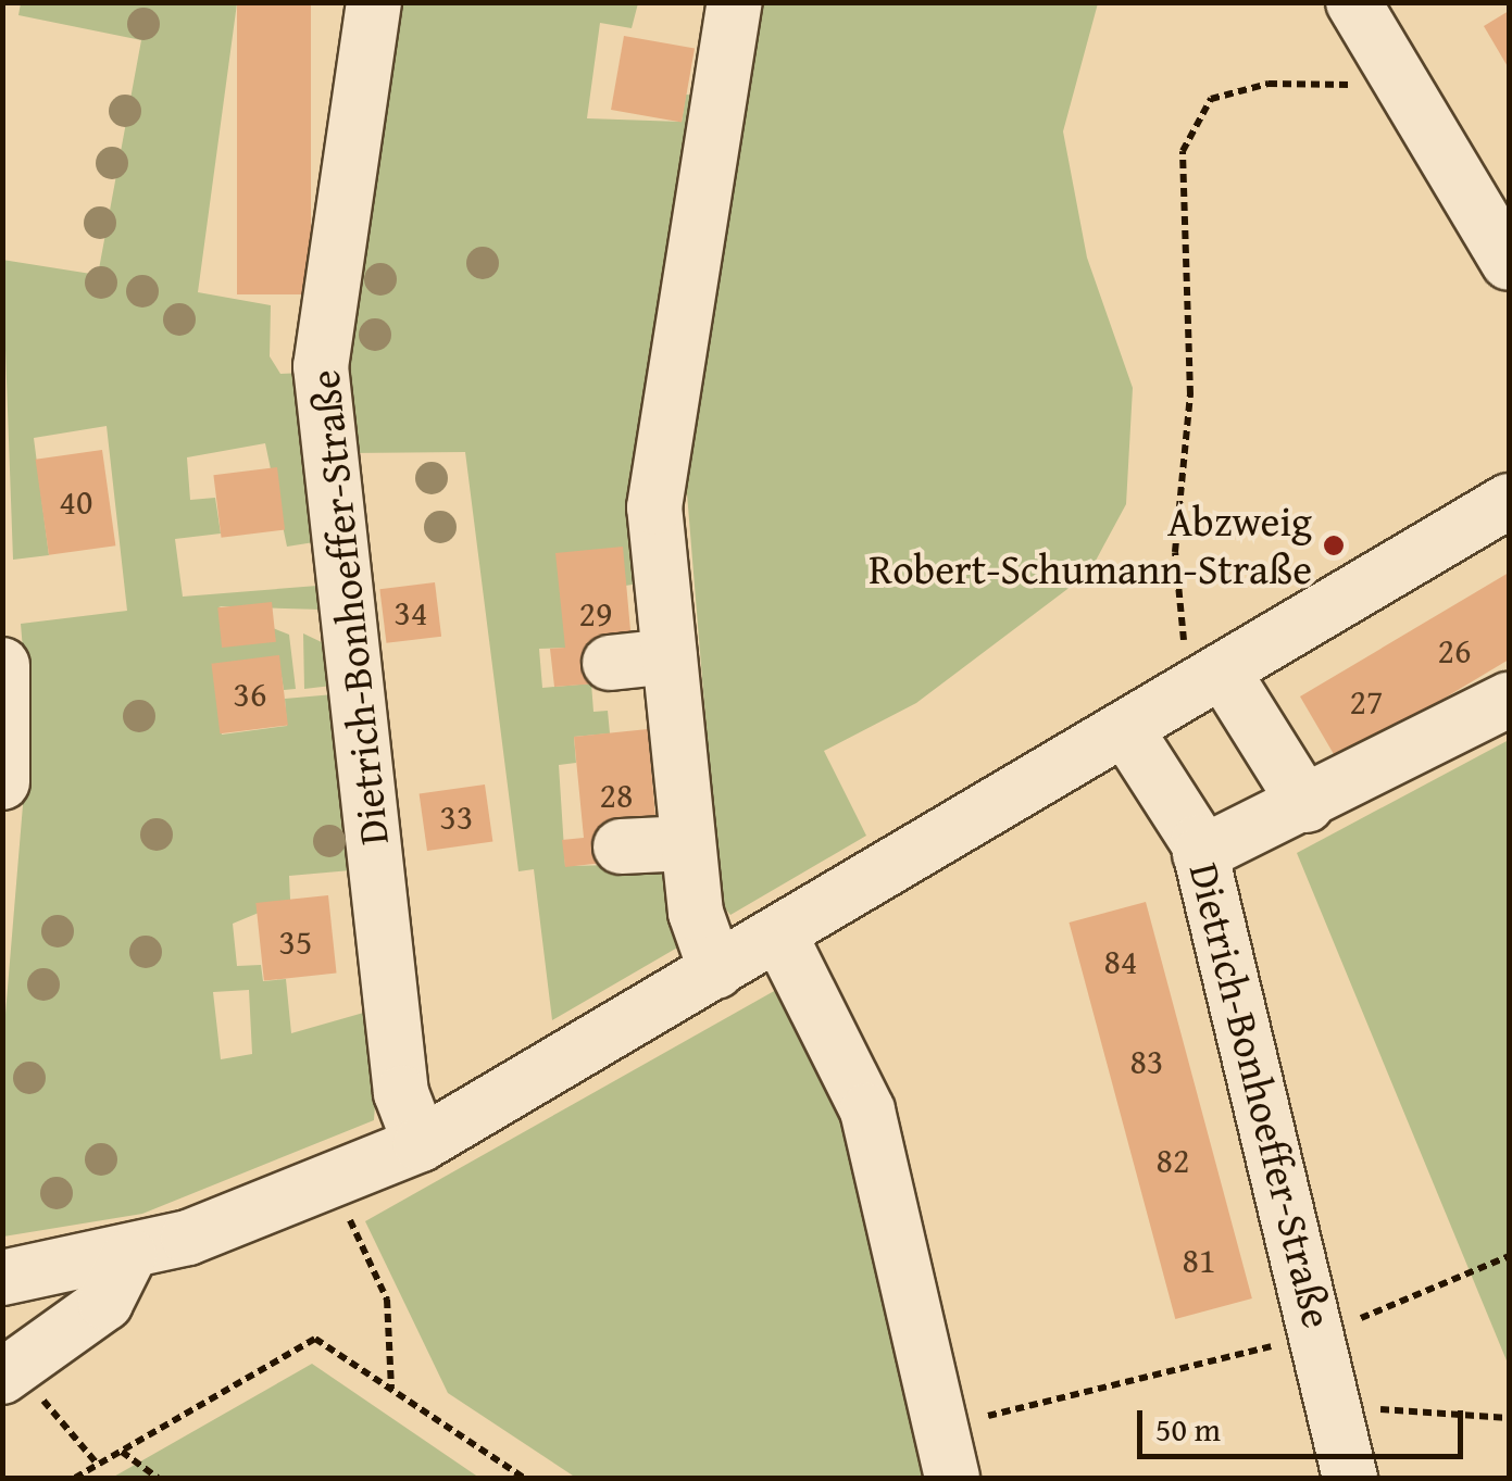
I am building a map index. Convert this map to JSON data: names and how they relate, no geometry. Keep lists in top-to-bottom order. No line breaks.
{"streets":{"street":["Dietrich-Bonhoeffer-Straße"]},"places":["Abzweig Robert-Schumann-Straße"],"house_numbers":["40","34","29","26","36","27","28","33","35","84","83","82","81"],"scale_bar":"50 m"}
